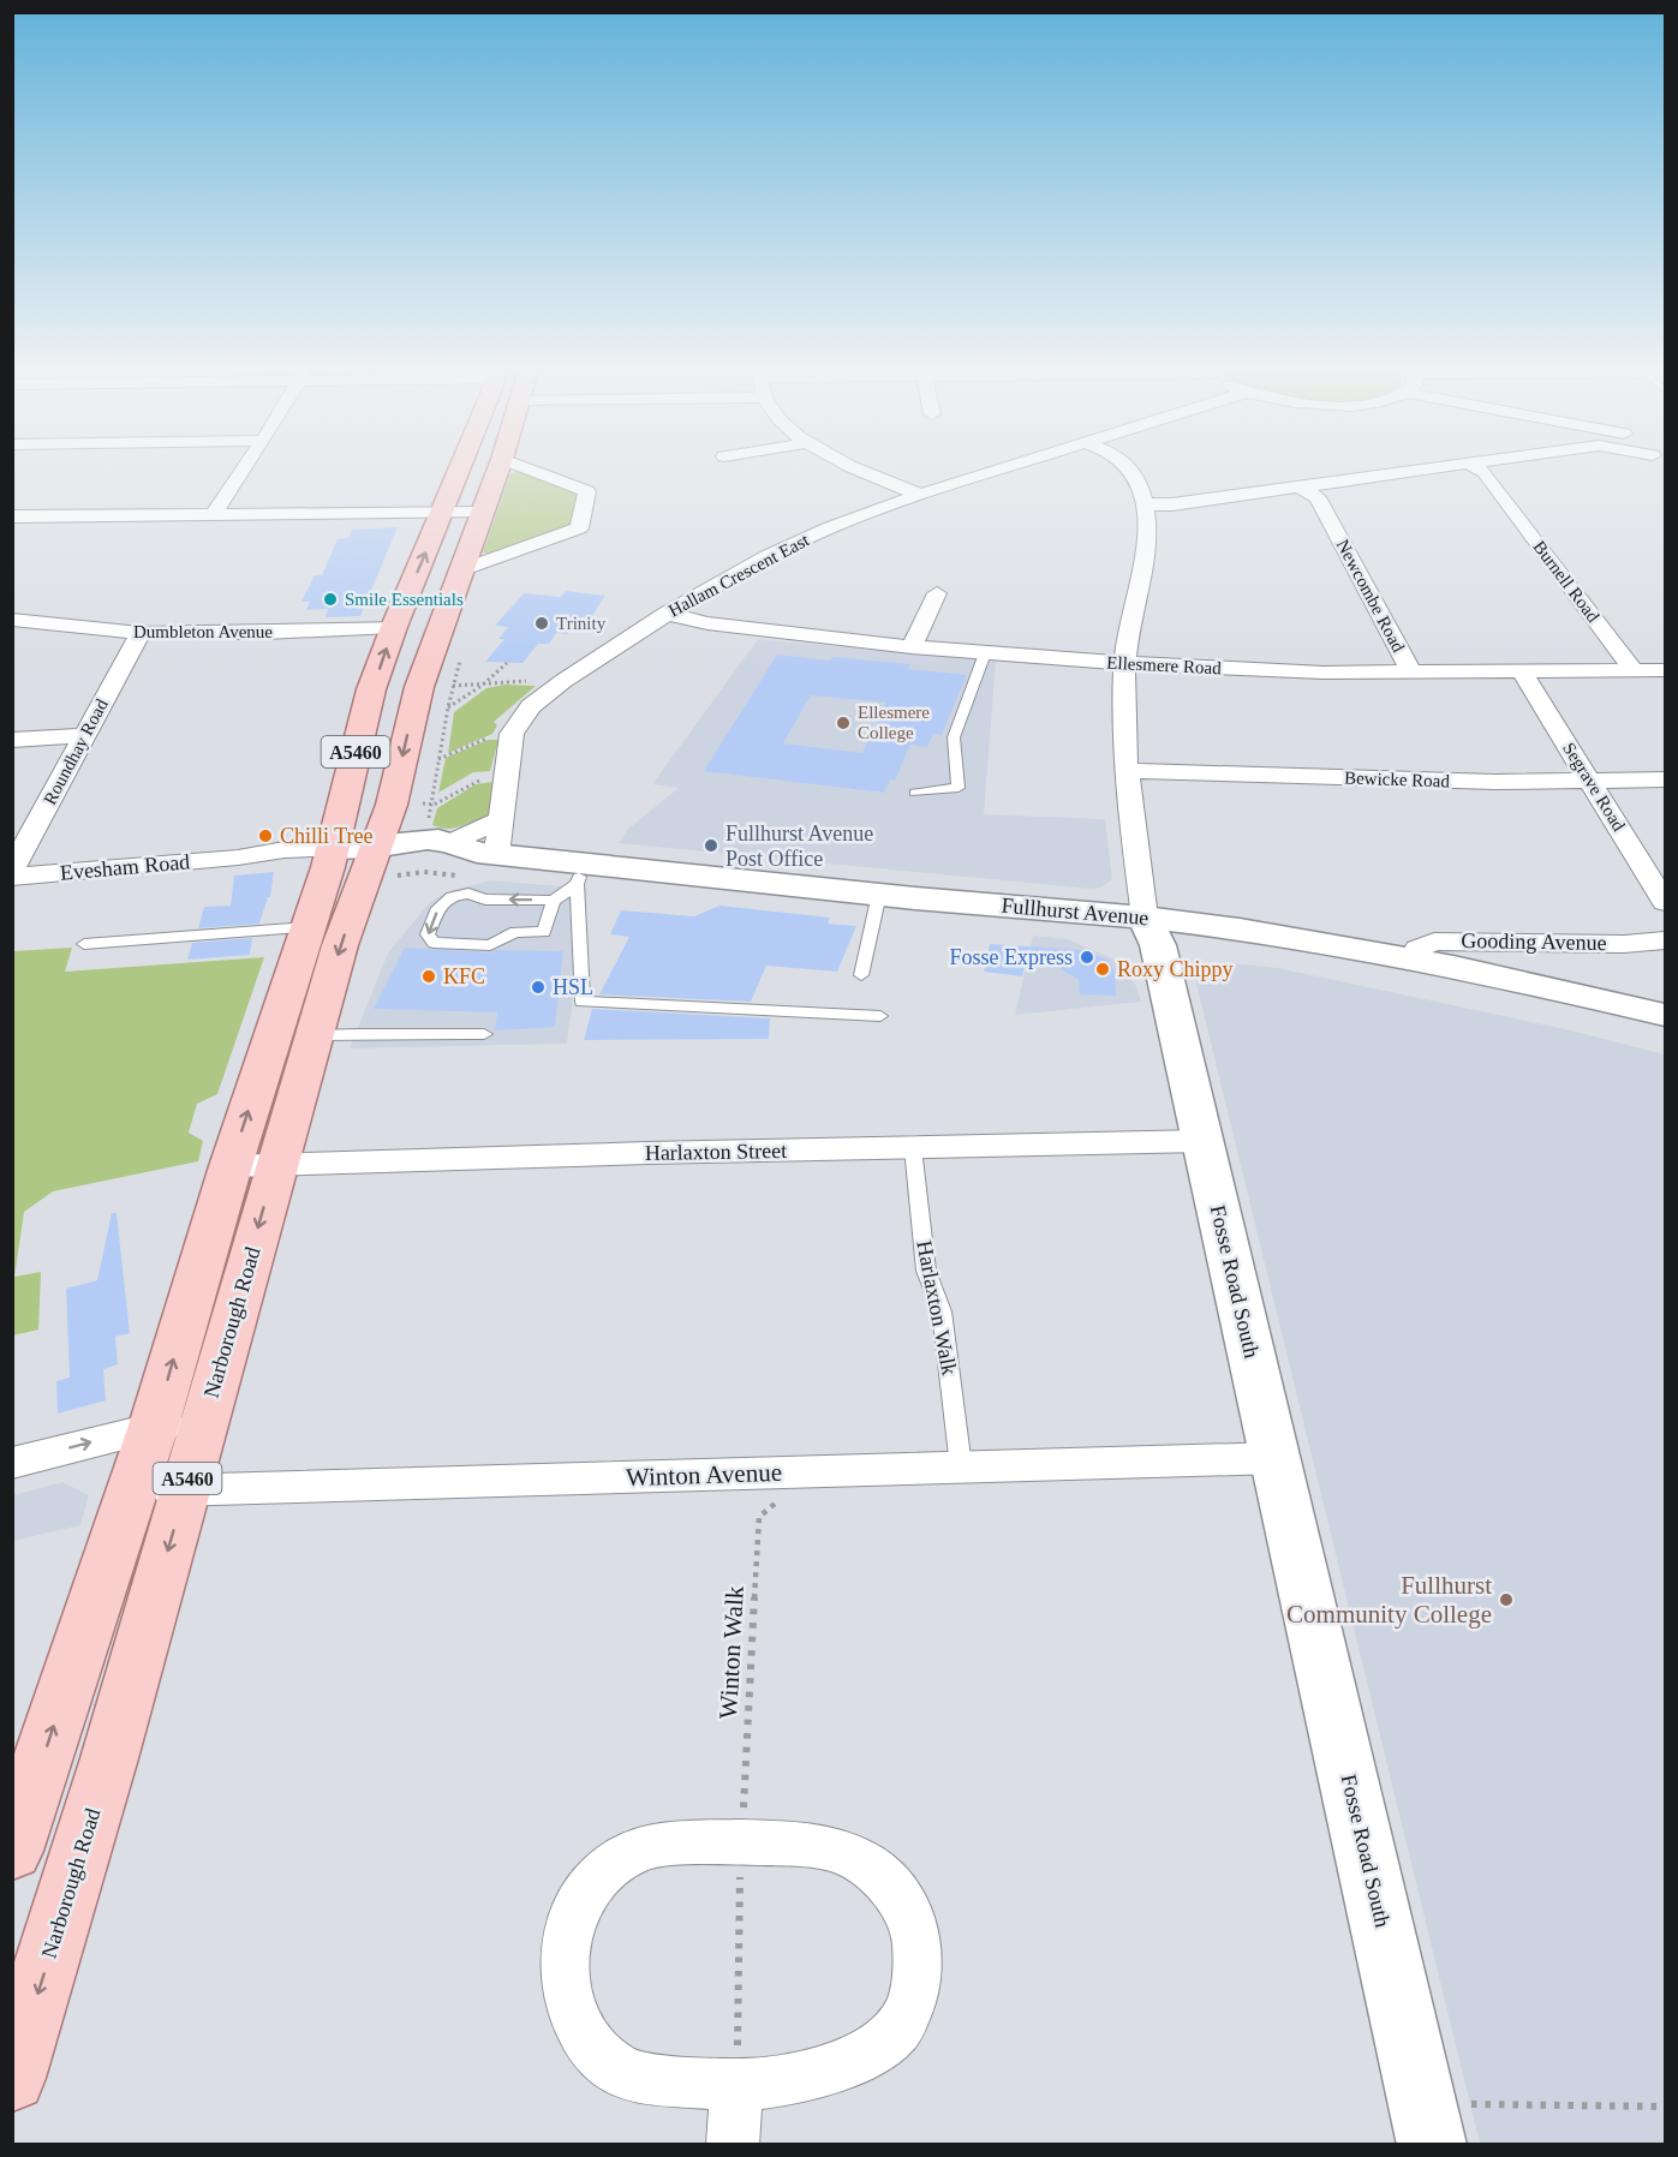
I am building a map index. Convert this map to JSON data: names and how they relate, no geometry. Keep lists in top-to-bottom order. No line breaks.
{"streets":{"main road":["A5460","Narborough Road"],"street":["Hallam Crescent East","Burnell Road","Newcombe Road","Dumbleton Avenue","Ellesmere Road","Roundhay Road","Bewicke Road","Segrave Road","Evesham Road","Fullhurst Avenue","Gooding Avenue","Harlaxton Street","Fosse Road South","Winton Avenue"],"lane":["Harlaxton Walk"],"path":["Winton Walk"]},"crossings":[["Hallam Crescent East","Ellesmere Road"],["Hallam Crescent East","Fullhurst Avenue"],["Burnell Road","Ellesmere Road"],["Newcombe Road","Ellesmere Road"],["Dumbleton Avenue","Roundhay Road"],["Dumbleton Avenue","Narborough Road"],["Ellesmere Road","Segrave Road"],["Ellesmere Road","Fosse Road South"],["Bewicke Road","Segrave Road"],["Bewicke Road","Fosse Road South"],["Evesham Road","Fullhurst Avenue"],["Evesham Road","Narborough Road"],["Fullhurst Avenue","Gooding Avenue"],["Fullhurst Avenue","Fosse Road South"],["Fullhurst Avenue","Narborough Road"],["Harlaxton Street","Fosse Road South"],["Harlaxton Street","Harlaxton Walk"],["Harlaxton Street","Narborough Road"],["Fosse Road South","Winton Avenue"],["Harlaxton Walk","Winton Avenue"],["Narborough Road","Winton Avenue"],["Winton Avenue","Winton Walk"]],"places":["Smile Essentials","Trinity","Ellesmere College","Chilli Tree","Fullhurst Avenue Post Office","Fosse Express","Roxy Chippy","KFC","HSL","Fullhurst Community College"]}
